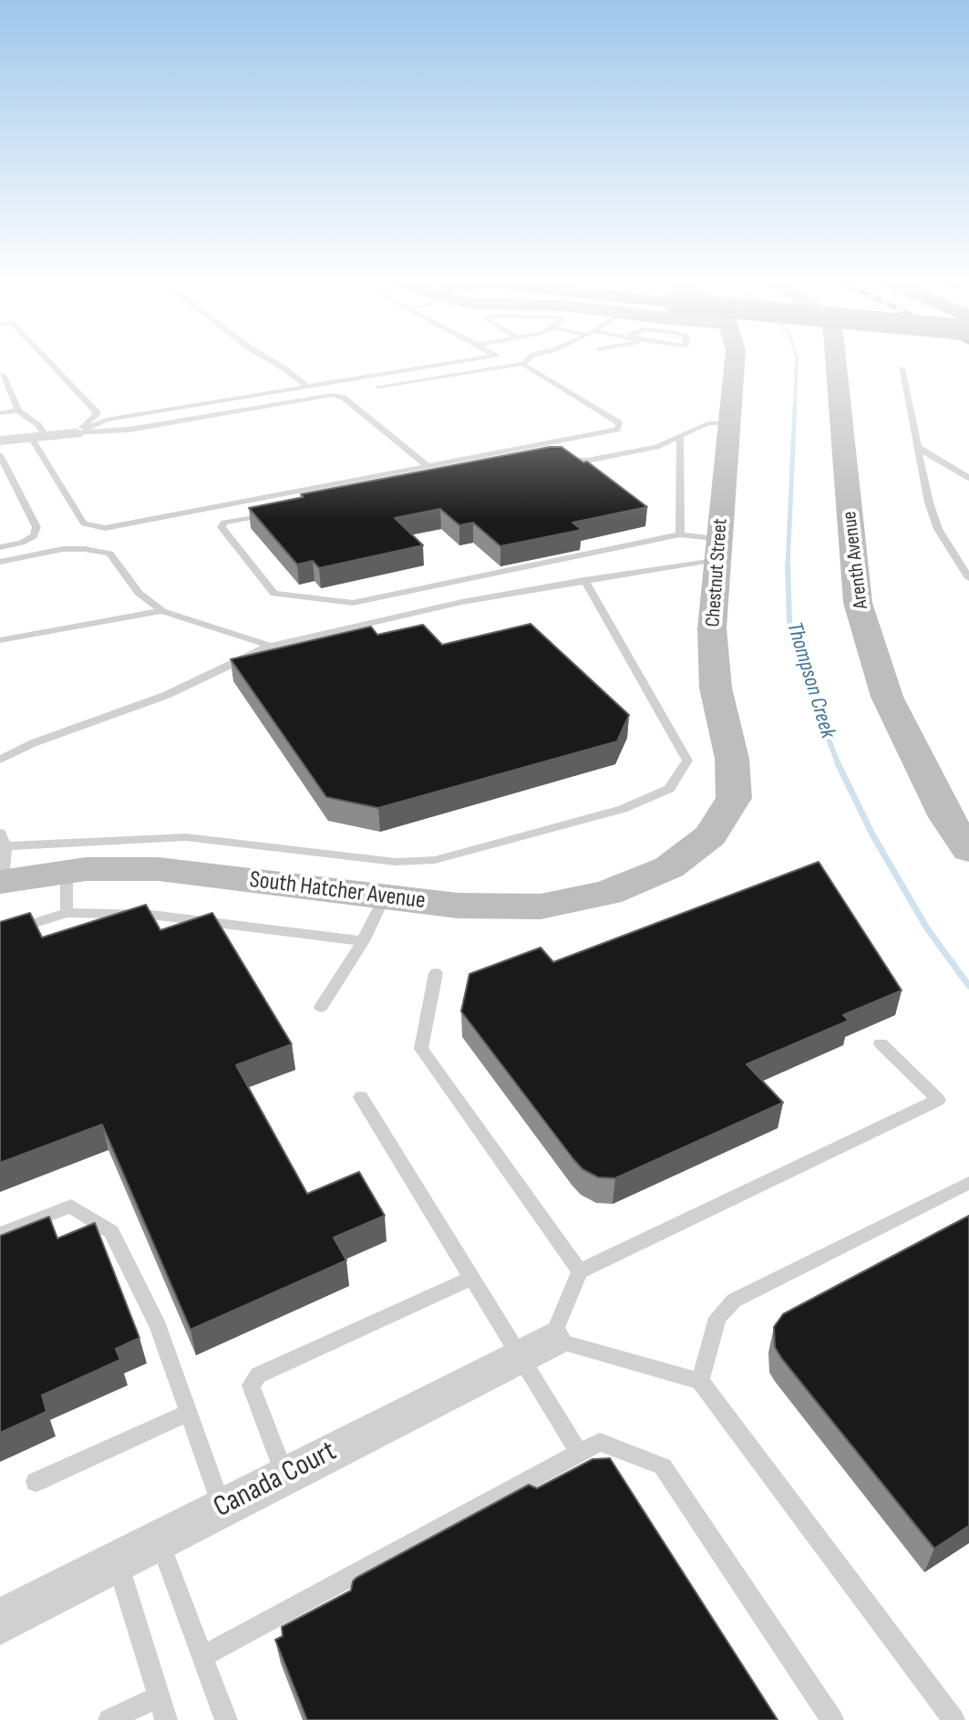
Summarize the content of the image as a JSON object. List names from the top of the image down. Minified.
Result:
{"streets":{"street":["Arenth Avenue","Chestnut Street","South Hatcher Avenue","Canada Court"]},"crossings":[["Chestnut Street","South Hatcher Avenue"]],"water":["Thompson Creek"]}
